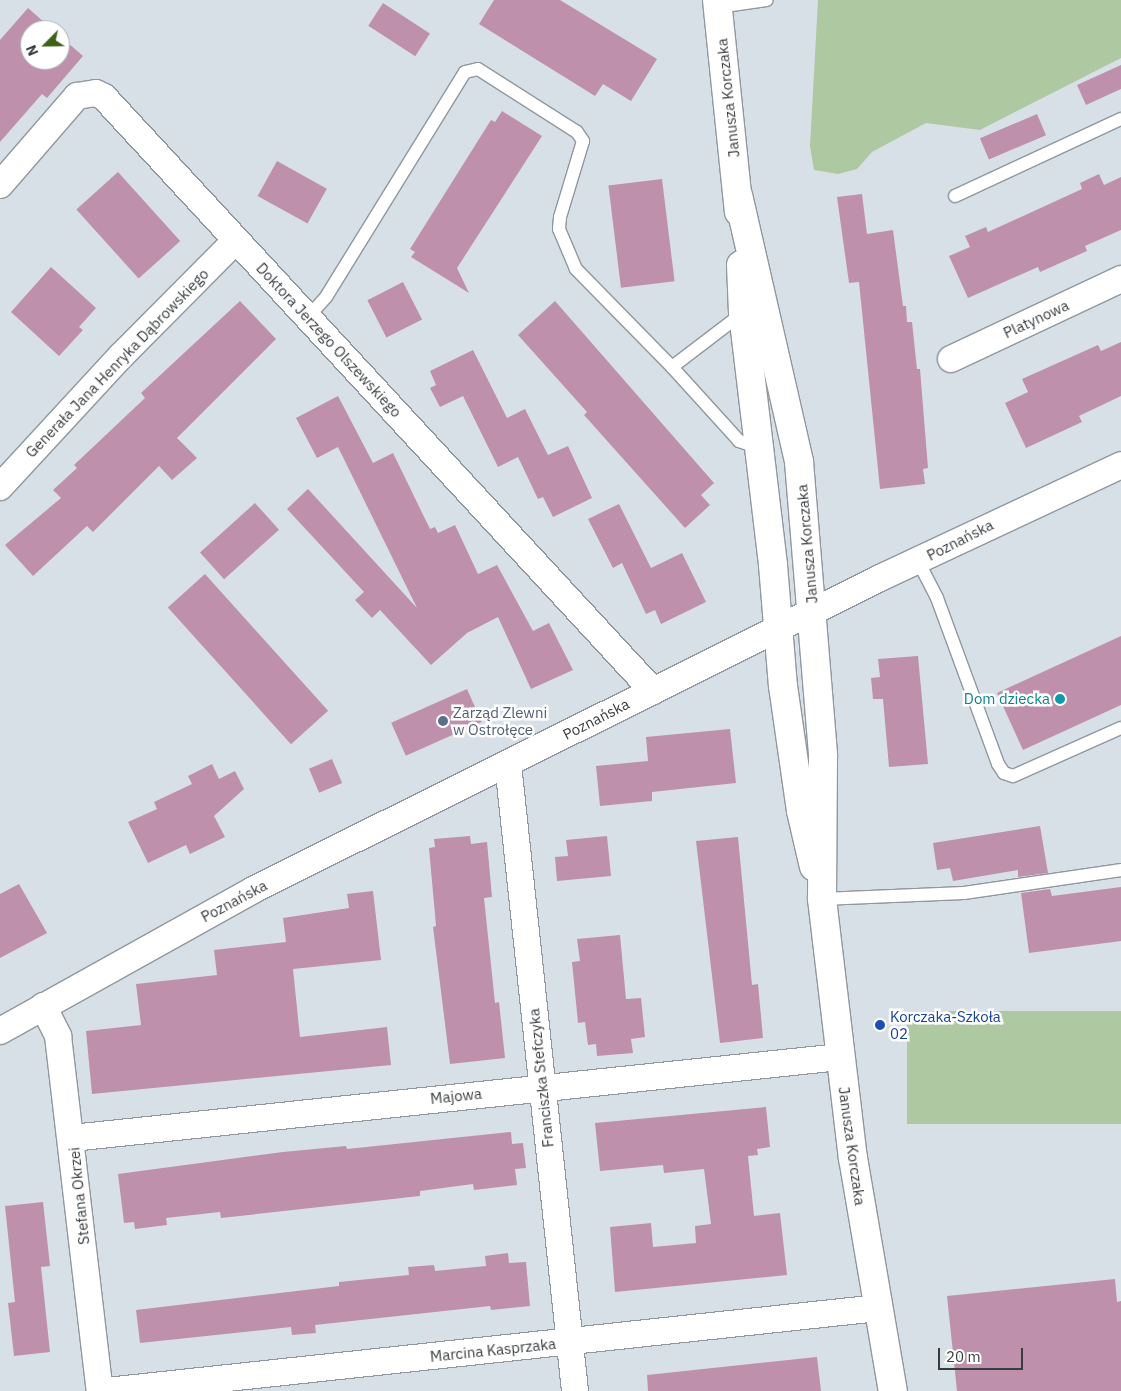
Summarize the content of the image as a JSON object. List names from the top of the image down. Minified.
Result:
{"streets":{"street":["Janusza Korczaka","Platynowa","Doktora Jerzego Olszewskiego","Generała Jana Henryka Dąbrowskiego","Poznańska","Franciszka Stefczyka","Majowa","Stefana Okrzei","Marcina Kasprzaka"]},"crossings":[["Janusza Korczaka","Poznańska"],["Janusza Korczaka","Majowa"],["Janusza Korczaka","Marcina Kasprzaka"],["Doktora Jerzego Olszewskiego","Generała Jana Henryka Dąbrowskiego"],["Doktora Jerzego Olszewskiego","Poznańska"],["Poznańska","Franciszka Stefczyka"],["Poznańska","Stefana Okrzei"],["Franciszka Stefczyka","Majowa"],["Franciszka Stefczyka","Marcina Kasprzaka"],["Majowa","Stefana Okrzei"]],"places":["Dom dziecka","Zarząd Zlewni w Ostrołęce","Korczaka-Szkoła 02"],"scale_bar":"20 m","north":"bottom left"}
